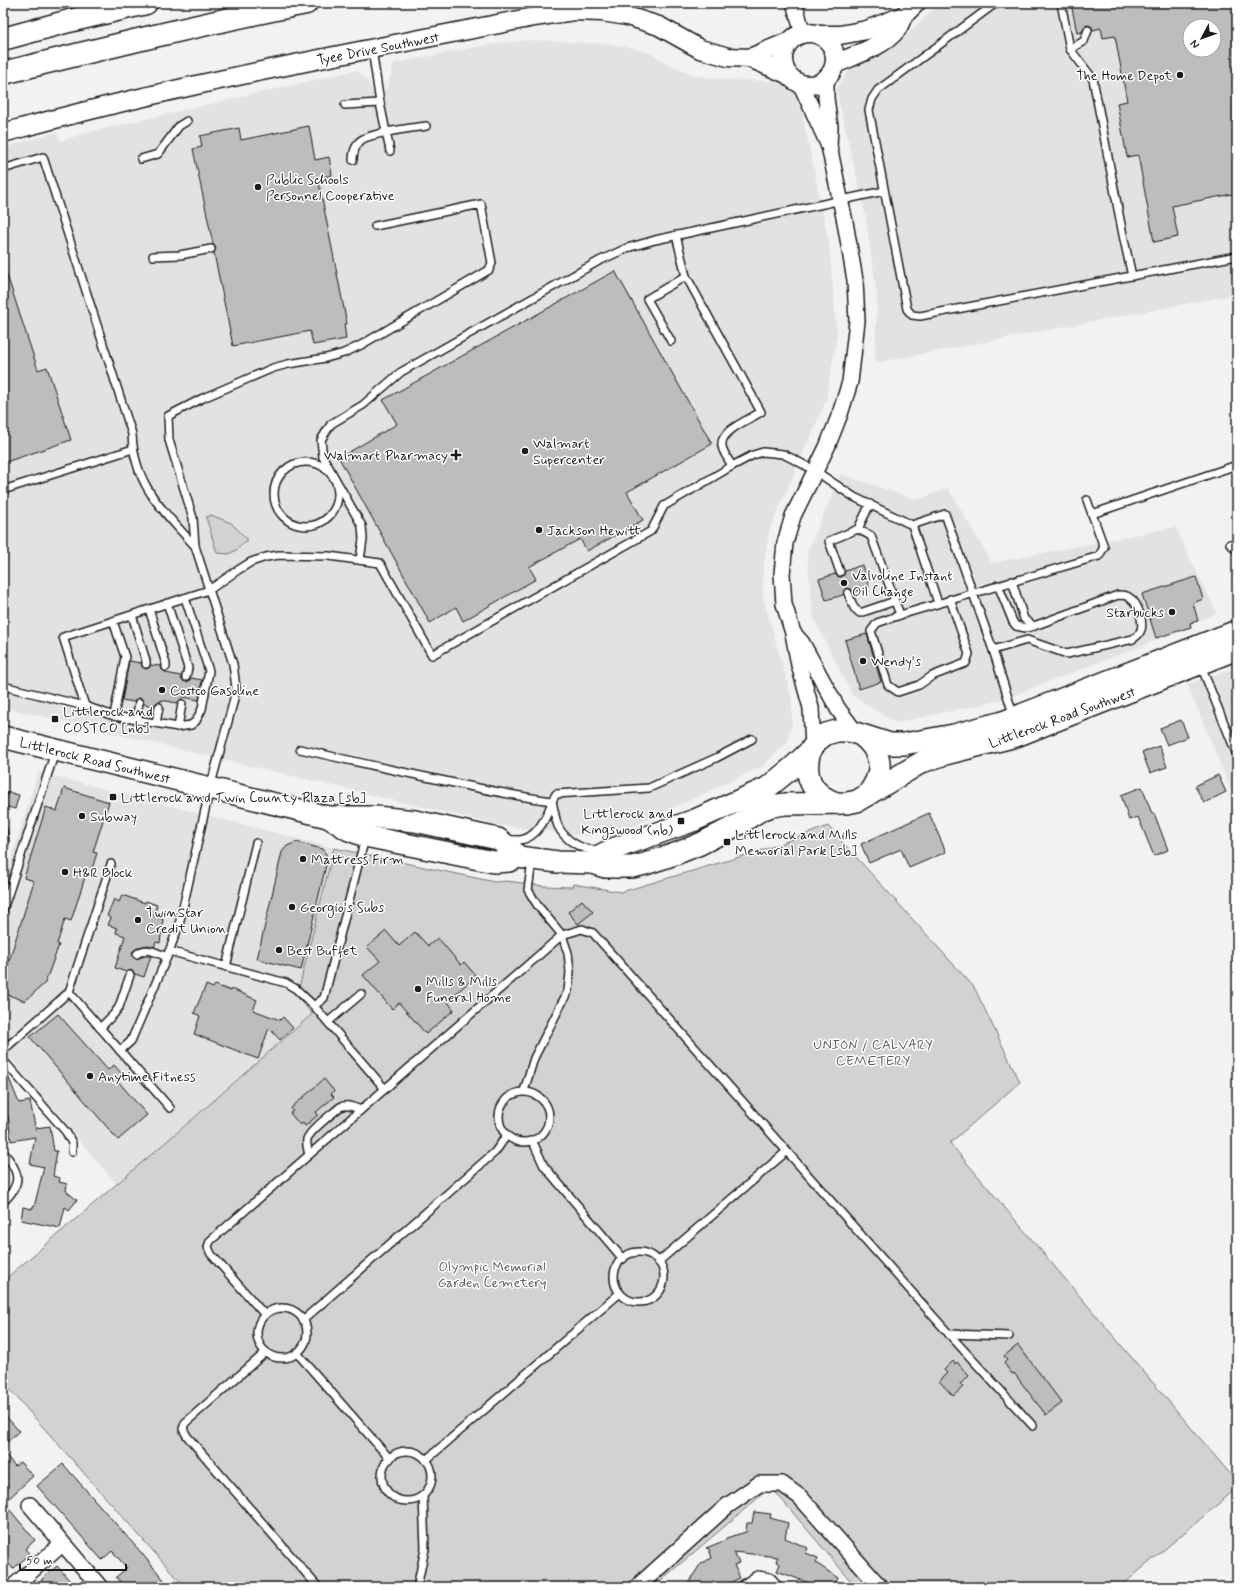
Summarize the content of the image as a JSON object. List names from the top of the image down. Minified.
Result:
{"streets":{"main road":["Littlerock Road Southwest"],"street":["Tyee Drive Southwest"]},"parks":["UNION / CALVARY CEMETERY","Olympic Memorial Garden Cemetery"],"places":{"other":["The Home Depot","Public Schools Personnel Cooperative","Walmart Supercenter","Jackson Hewitt","Valvoline Instant Oil Change","Starbucks","Wendy's","Costco Gasoline","Subway","Mattress Firm","H&R Block","Georgio's Subs","TwinStar Credit Union","Best Buffet","Mills & Mills Funeral Home","Anytime Fitness"],"health":["Walmart Pharmacy"],"transit":["Littlerock and COSTCO [nb]","Littlerock and Twin County Plaza [sb]","Littlerock and Kingswood (nb)","Littlerock and Mills Memorial Park [sb]"]},"scale_bar":"50 m","north":"bottom left"}
